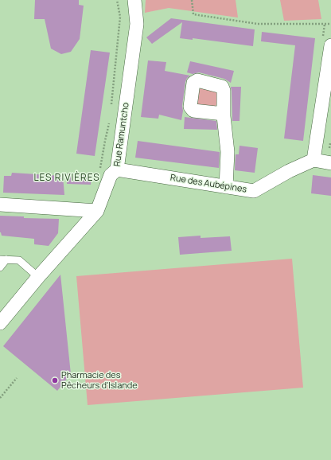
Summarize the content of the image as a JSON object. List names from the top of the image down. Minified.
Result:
{"streets":{"street":["Rue Ramuntcho","Rue des Aubépines"]},"crossings":[["Rue Ramuntcho","Rue des Aubépines"]],"districts":["LES RIVIÈRES"],"places":["Pharmacie des Pêcheurs d'Islande"]}
